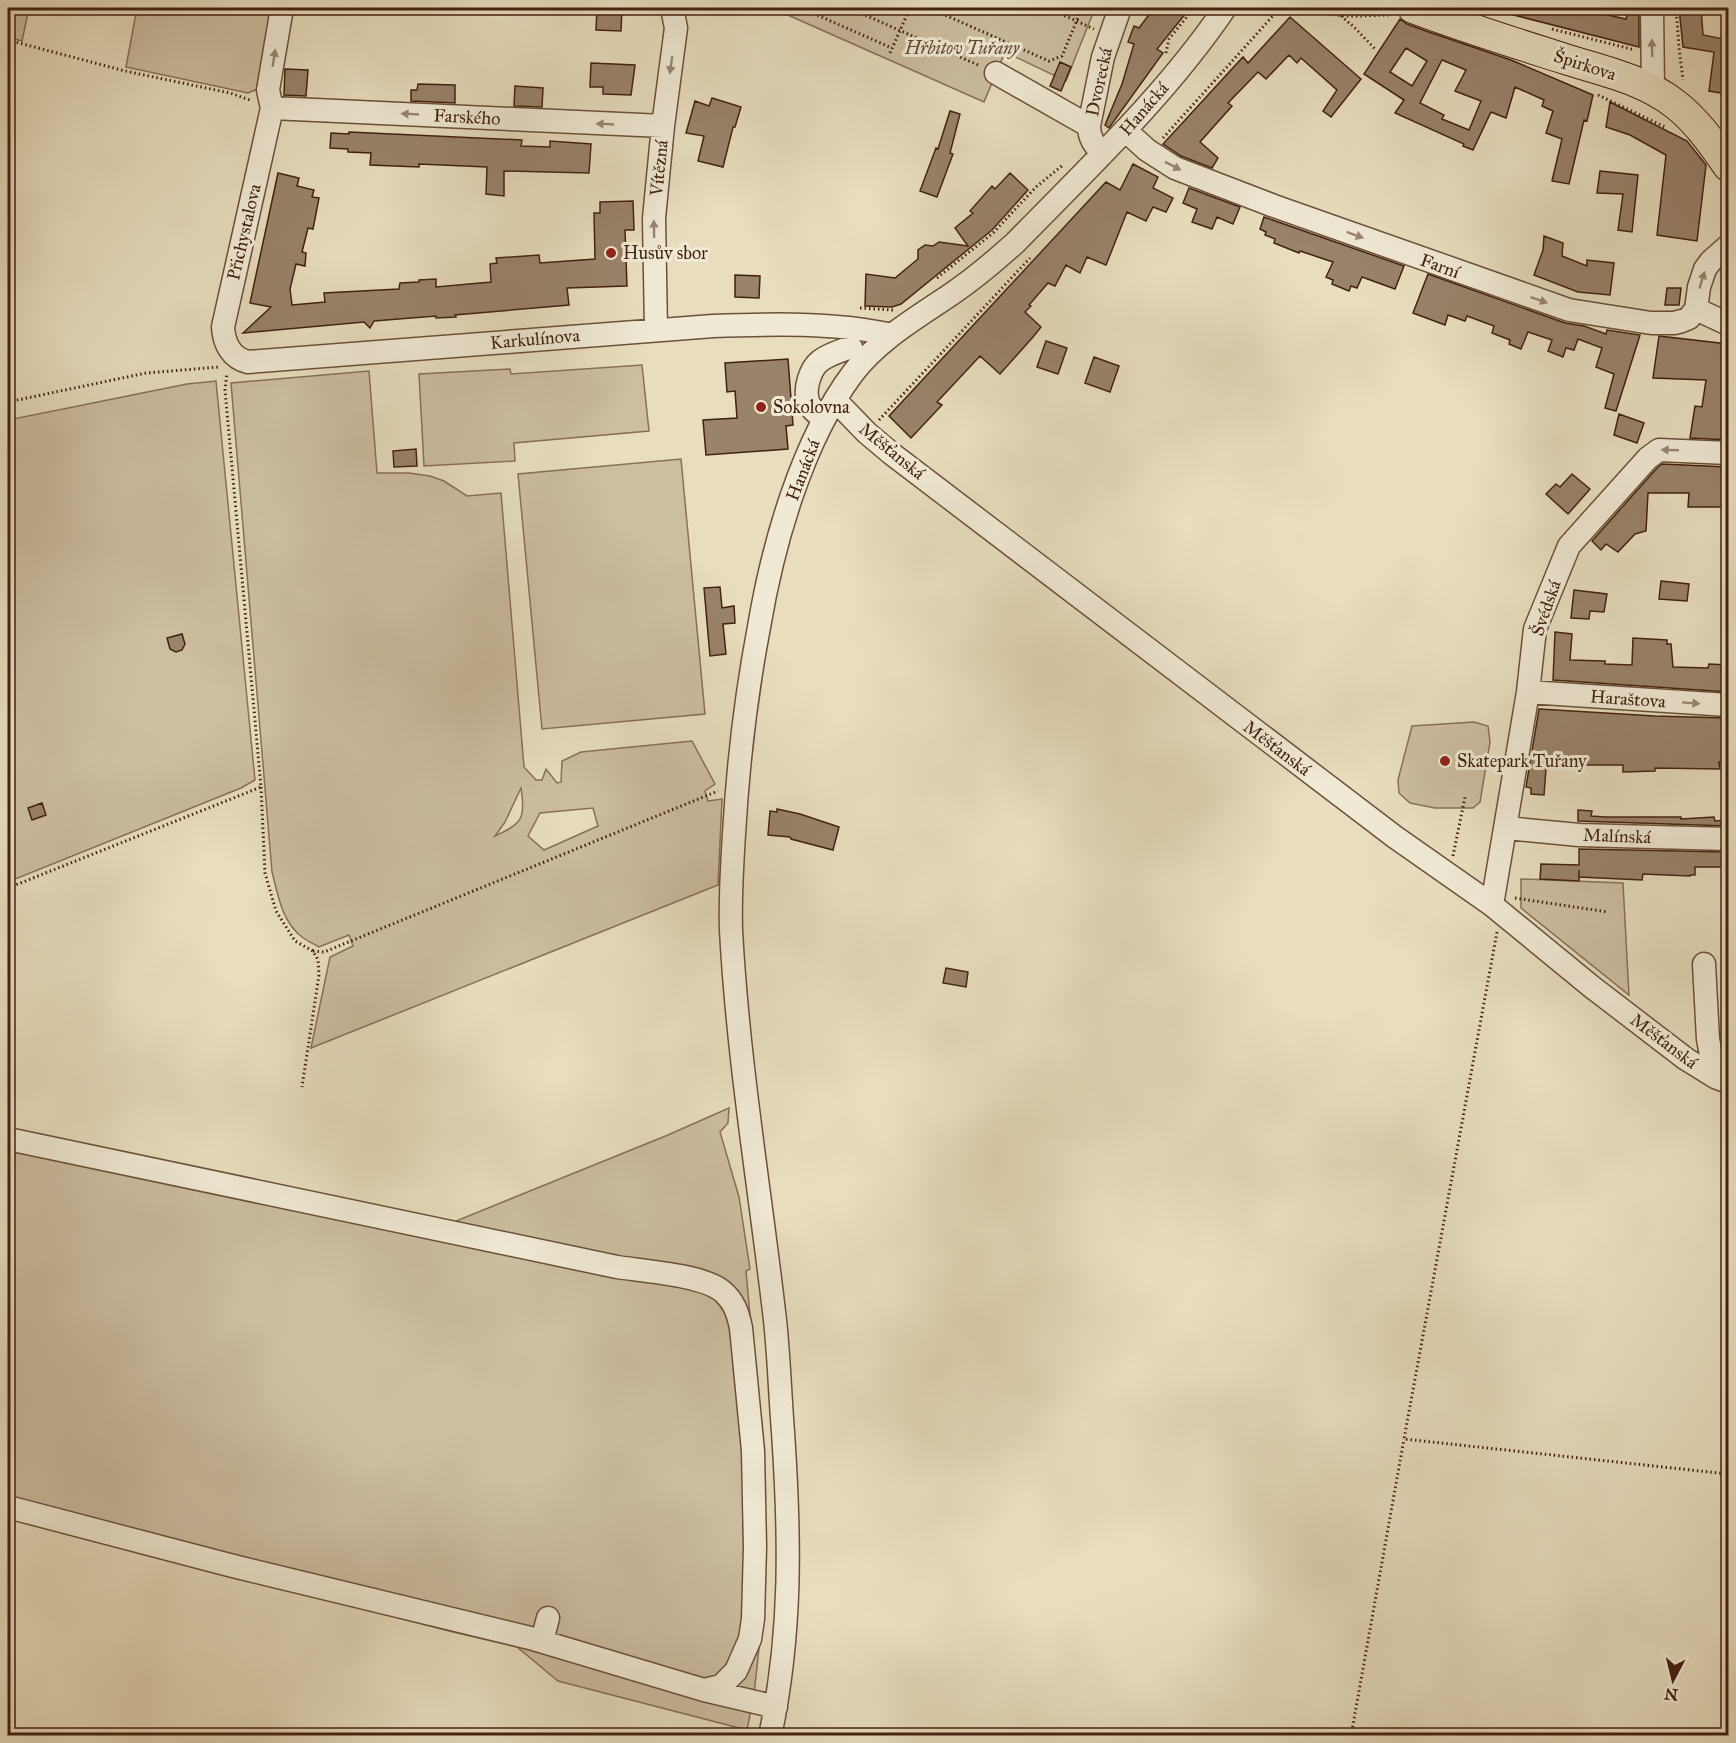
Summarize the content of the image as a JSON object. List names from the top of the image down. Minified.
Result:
{"streets":{"main road":["Špirkova"],"street":["Dvorecká","Hanácká","Farského","Vítězná","Přichystalova","Farní","Karkulínova","Měšťanská","Švédská","Haraštova","Malínská"]},"crossings":[["Dvorecká","Hanácká"],["Hanácká","Farní"],["Hanácká","Karkulínova"],["Hanácká","Měšťanská"],["Farského","Vítězná"],["Farského","Přichystalova"],["Vítězná","Karkulínova"],["Přichystalova","Karkulínova"],["Měšťanská","Švédská"],["Švédská","Haraštova"],["Švédská","Malínská"]],"one_way":["Farského","Farní","Švédská","Haraštova"],"parks":["Hřbitov Tuřany"],"places":["Husův sbor","Sokolovna","Skatepark Tuřany"],"north":"bottom"}
